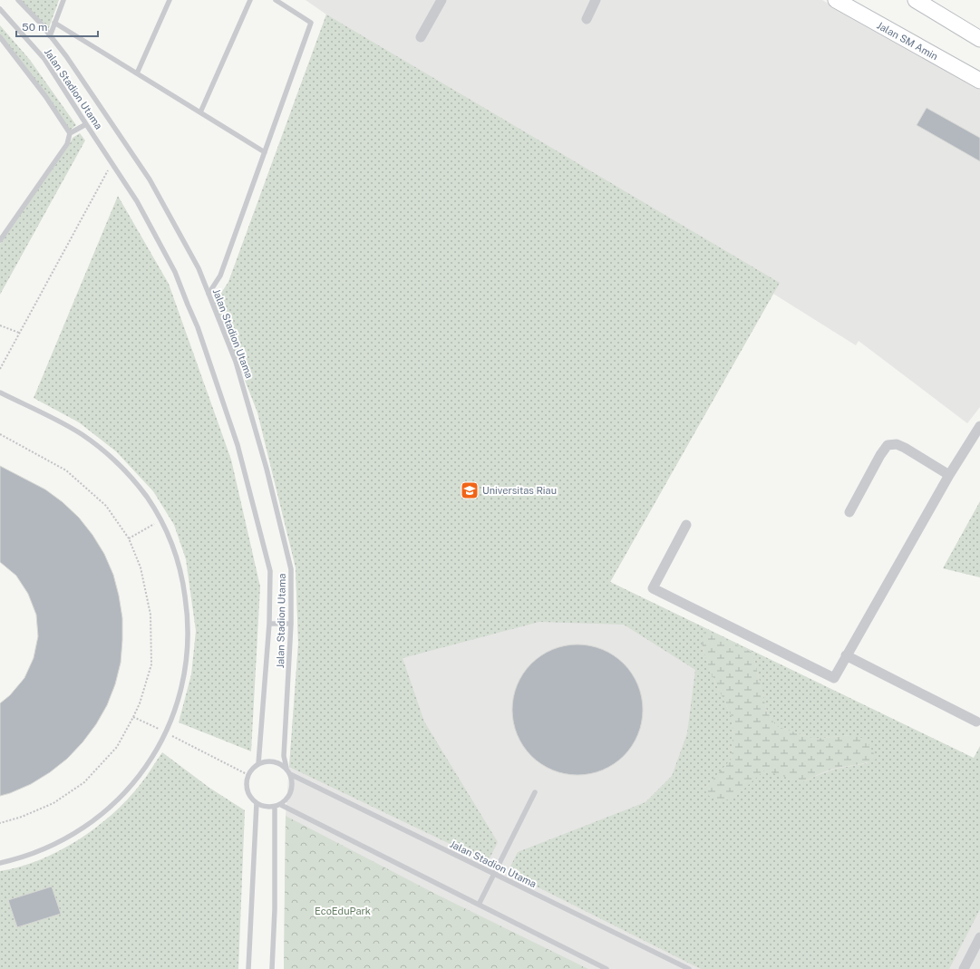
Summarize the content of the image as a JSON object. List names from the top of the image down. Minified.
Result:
{"streets":{"main road":["Jalan SM Amin"],"lane":["Jalan Stadion Utama"]},"parks":["EcoEduPark"],"places":{"school or university":["Universitas Riau"]},"scale_bar":"50 m"}
